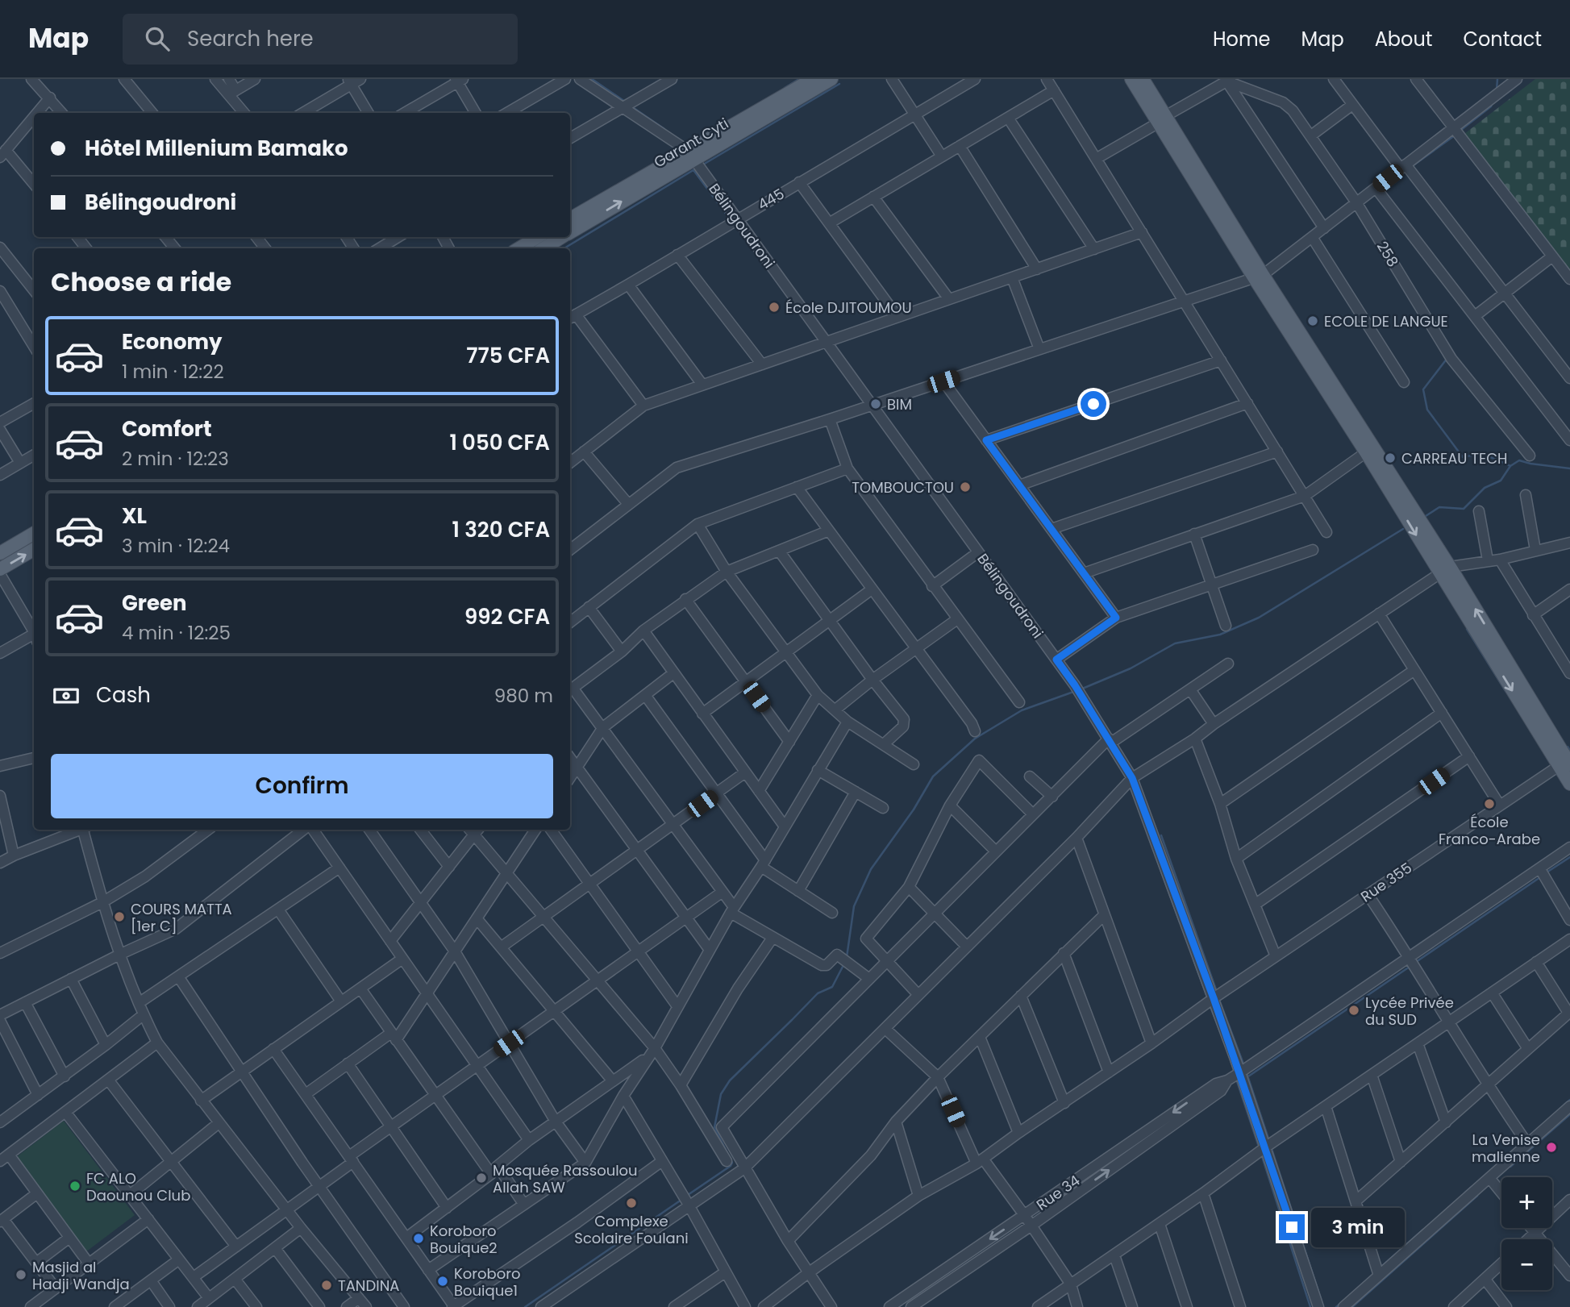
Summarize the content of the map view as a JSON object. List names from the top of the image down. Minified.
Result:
{"streets":{"main road":["Garant Cyti"],"street":["445","Bélingoudroni","258","Rue 355","Rue 34"]},"crossings":[["Garant Cyti","Bélingoudroni"],["445","Bélingoudroni"],["Bélingoudroni","Rue 355"],["Bélingoudroni","Rue 34"]],"places":["École DJITOUMOU","ECOLE DE LANGUE","BIM","CARREAU TECH","TOMBOUCTOU","École Franco-Arabe","COURS MATTA [1er C]","Lycée Privée du SUD","La Venise malienne","Mosquée Rassoulou Allah SAW","FC ALO Daounou Club","Complexe Scolaire Foulani","Koroboro Bouique2","Masjid al Hadji Wandja","Koroboro Bouique1","TANDINA"],"page":{"header":"Map","search":"Search here","nav":["Home","Map","About","Contact"],"banner":["Hôtel Millenium Bamako","Bélingoudroni"],"heading":"Choose a ride","list":[{"name":"Economy","note":"1 min · 12:22","value":"775 CFA"},{"name":"Comfort","note":"2 min · 12:23","value":"1 050 CFA"},{"name":"XL","note":"3 min · 12:24","value":"1 320 CFA"},{"name":"Green","note":"4 min · 12:25","value":"992 CFA"}],"pay":["Cash","980 m"],"buttons":"Confirm","map_buttons":["+","−"],"bubble":"3 min"}}
